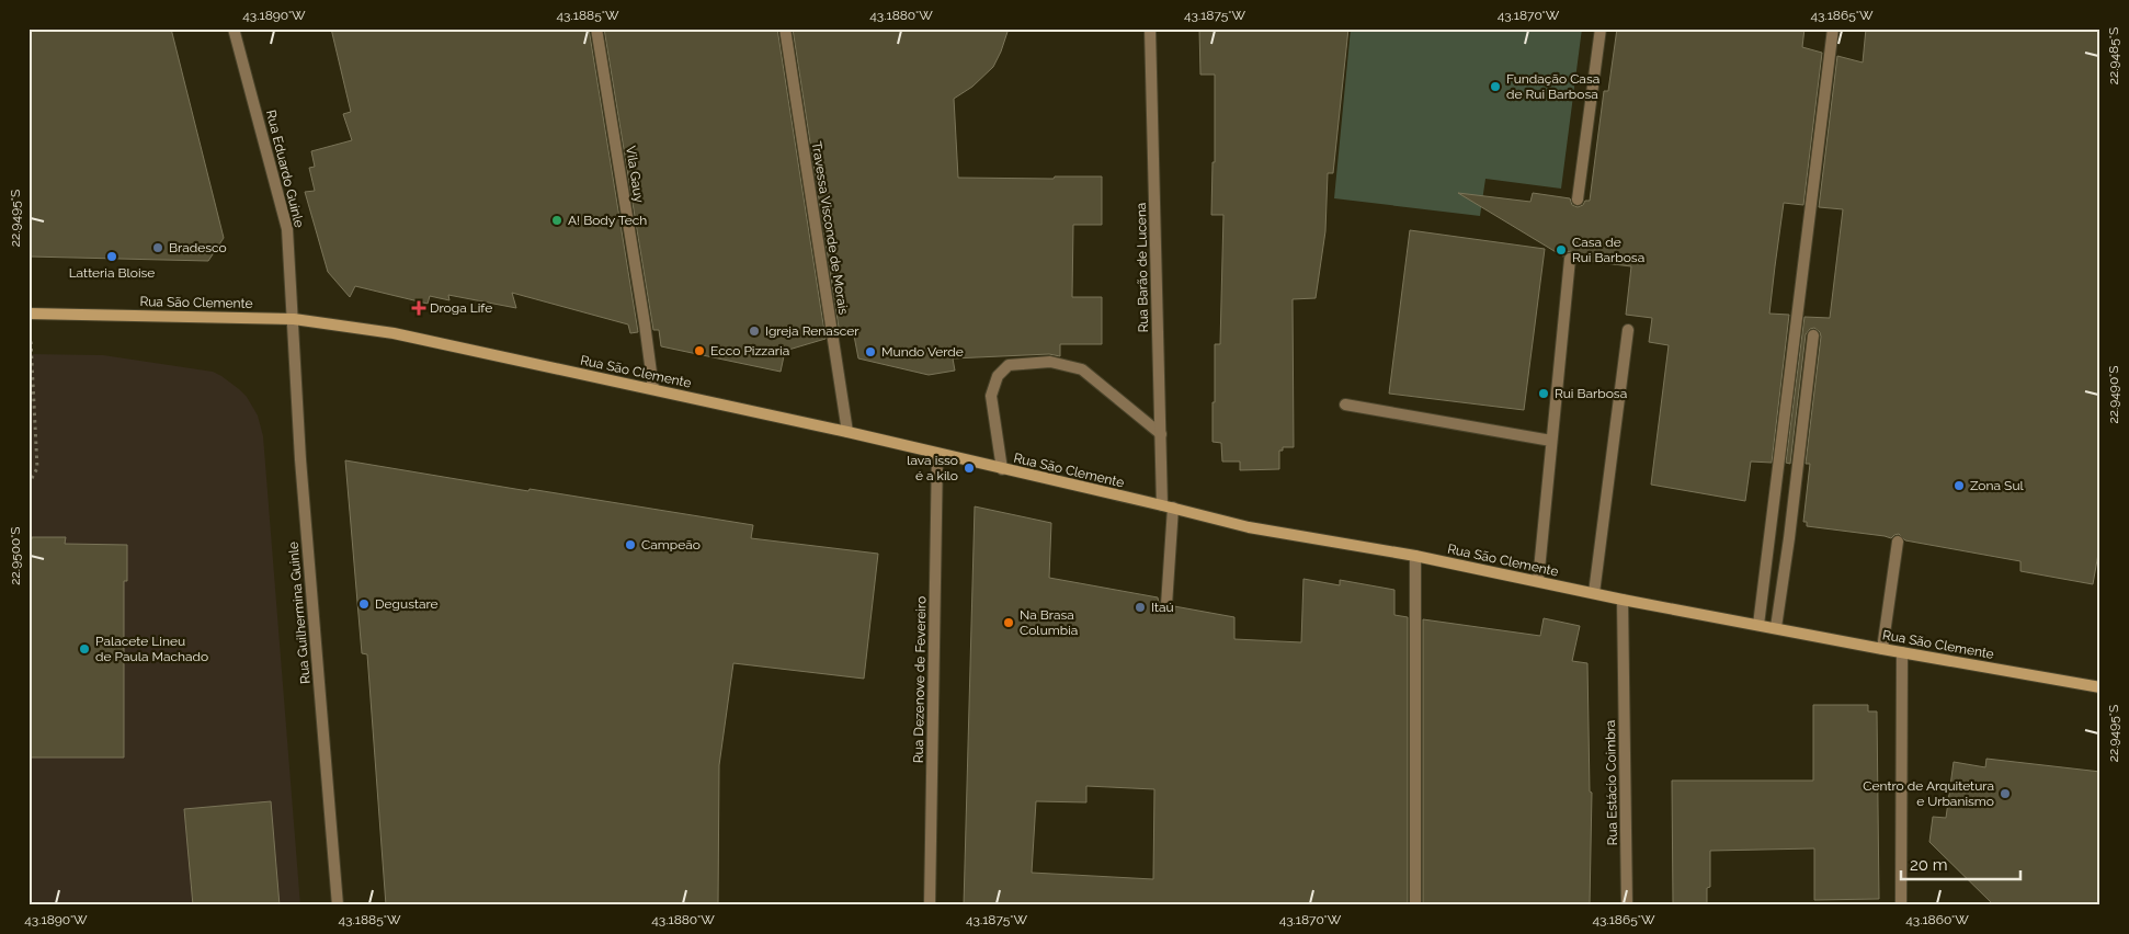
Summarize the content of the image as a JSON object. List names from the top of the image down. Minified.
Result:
{"streets":{"main road":["Rua São Clemente"],"street":["Rua Eduardo Guinle","Vila Gauy","Travessa Visconde de Morais","Rua Barão de Lucena","Rua Guilhermina Guinle","Rua Dezenove de Fevereiro","Rua Estácio Coimbra"]},"crossings":[["Rua Eduardo Guinle","Rua São Clemente"],["Rua Eduardo Guinle","Rua Guilhermina Guinle"],["Vila Gauy","Rua São Clemente"],["Travessa Visconde de Morais","Rua São Clemente"],["Rua Barão de Lucena","Rua São Clemente"],["Rua São Clemente","Rua Guilhermina Guinle"],["Rua São Clemente","Rua Dezenove de Fevereiro"],["Rua São Clemente","Rua Estácio Coimbra"]],"places":{"other":["Fundação Casa de Rui Barbosa","A! Body Tech","Bradesco","Casa de Rui Barbosa","Latteria Bloise","Igreja Renascer","Ecco Pizzaria","Mundo Verde","Rui Barbosa","lava isso é a kilo","Zona Sul","Campeão","Degustare","Itaú","Na Brasa Columbia","Palacete Lineu de Paula Machado","Centro de Arquitetura e Urbanismo"],"health":["Droga Life"]},"scale_bar":"20 m","coordinates":["43.1890°W","43.1885°W","43.1880°W","43.1875°W","43.1870°W","43.1865°W","22.9485°S","22.9495°S","22.9490°S","22.9500°S","43.1860°W"]}
